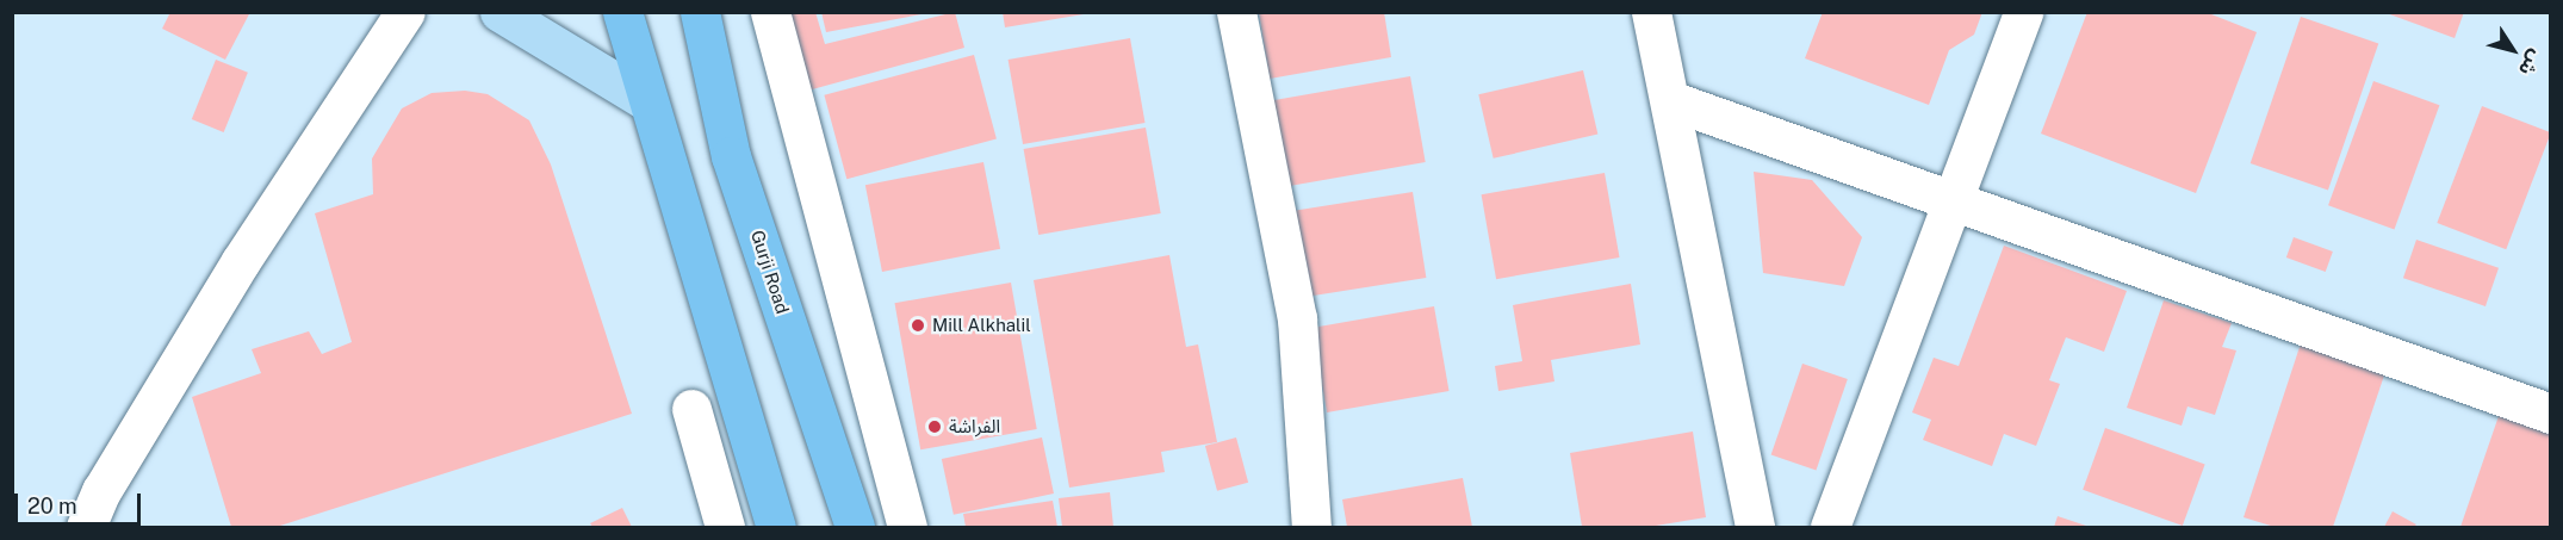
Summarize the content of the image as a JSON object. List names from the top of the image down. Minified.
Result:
{"streets":{"highway":["Gurji Road"]},"places":["Mill Alkhalil","الفراشة"],"scale_bar":"20 m","north":"bottom right"}
